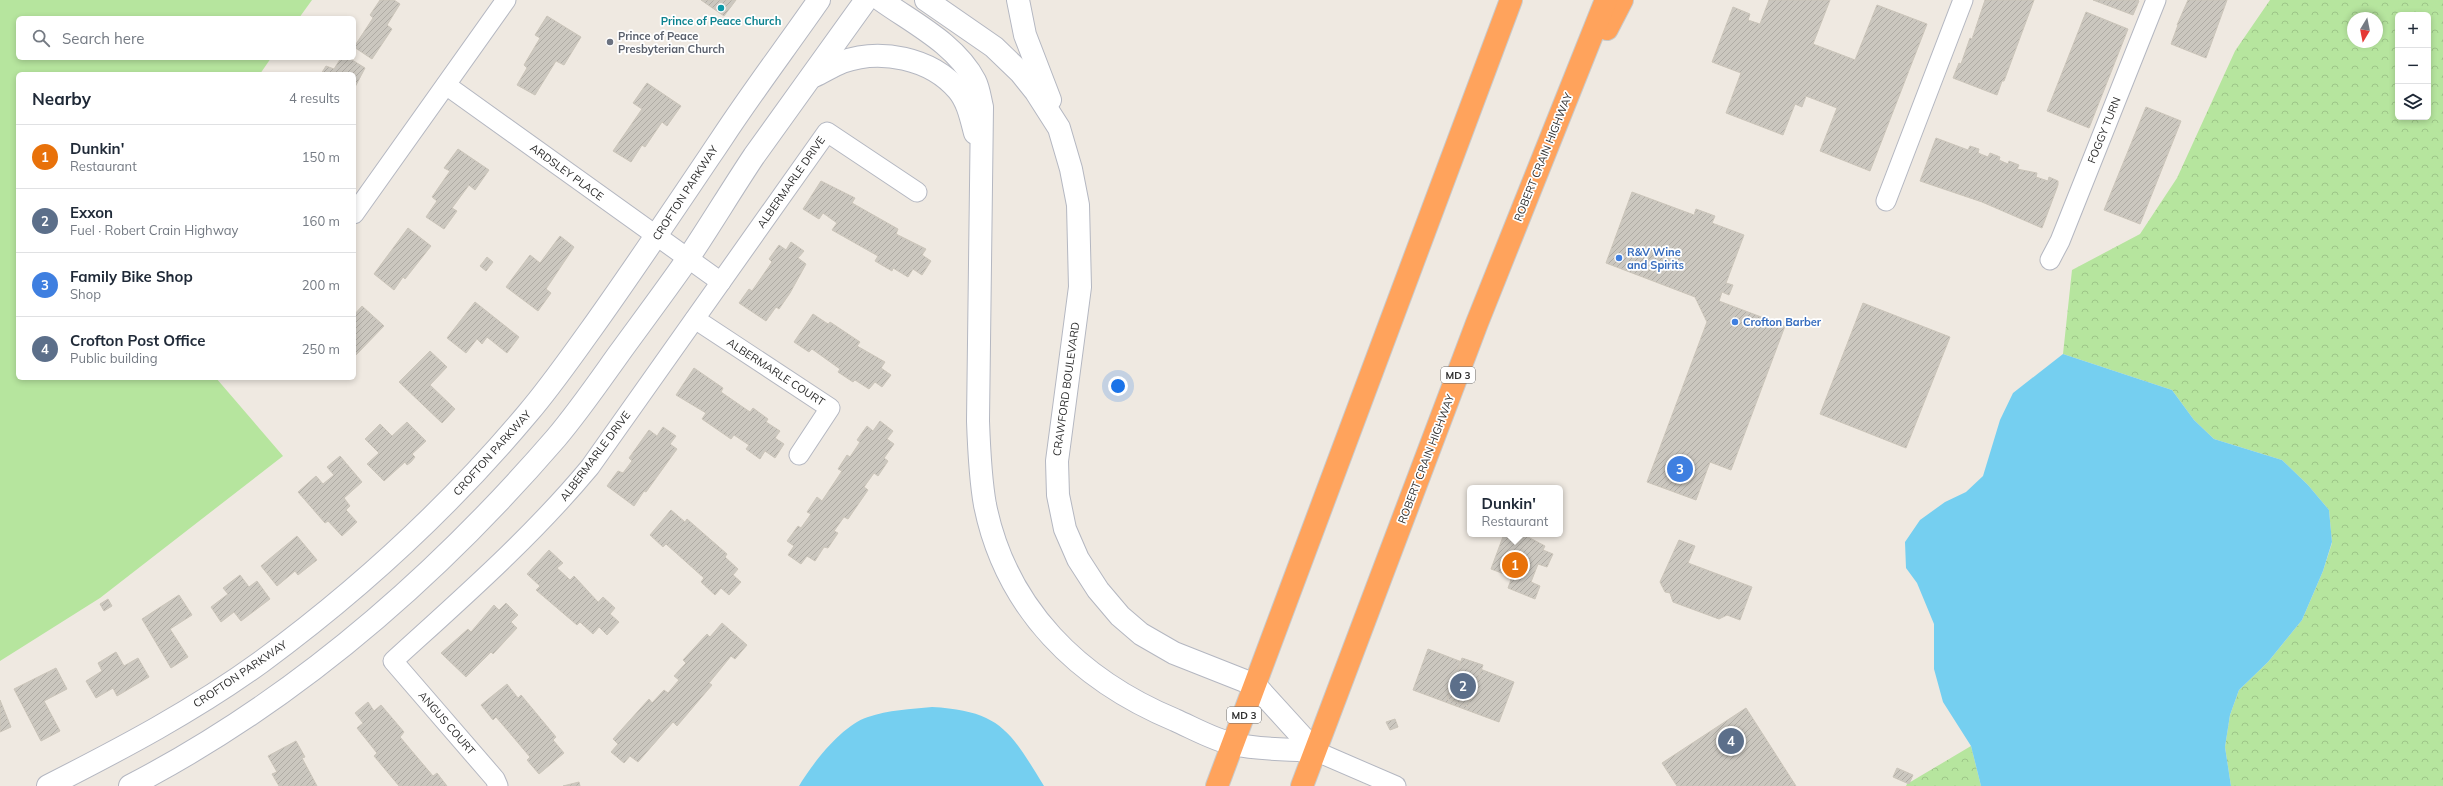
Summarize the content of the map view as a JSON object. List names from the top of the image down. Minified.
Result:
{"streets":{"highway":["ROBERT CRAIN HIGHWAY","MD 3"],"street":["FOGGY TURN","ARDSLEY PLACE","ALBERMARLE DRIVE","CROFTON PARKWAY","ALBERMARLE COURT","CRAWFORD BOULEVARD","ANGUS COURT"]},"crossings":[["ROBERT CRAIN HIGHWAY","CRAWFORD BOULEVARD"],["ARDSLEY PLACE","CROFTON PARKWAY"],["ALBERMARLE DRIVE","ALBERMARLE COURT"],["ALBERMARLE DRIVE","ANGUS COURT"],["MD 3","CRAWFORD BOULEVARD"]],"places":["Prince of Peace Church","Prince of Peace Presbyterian Church","R&V Wine and Spirits","Crofton Barber"],"north":"bottom","page":{"map_buttons":["+","−"],"search":"Search here","heading":["Nearby","4 results"],"list":[{"mark":"1","name":"Dunkin'","note":"Restaurant","value":"150 m"},{"mark":"2","name":"Exxon","note":"Fuel · Robert Crain Highway","value":"160 m"},{"mark":"3","name":"Family Bike Shop","note":"Shop","value":"200 m"},{"mark":"4","name":"Crofton Post Office","note":"Public building","value":"250 m"}],"pins":["3","1","2","4"],"popup":["Dunkin'","Restaurant"]}}
